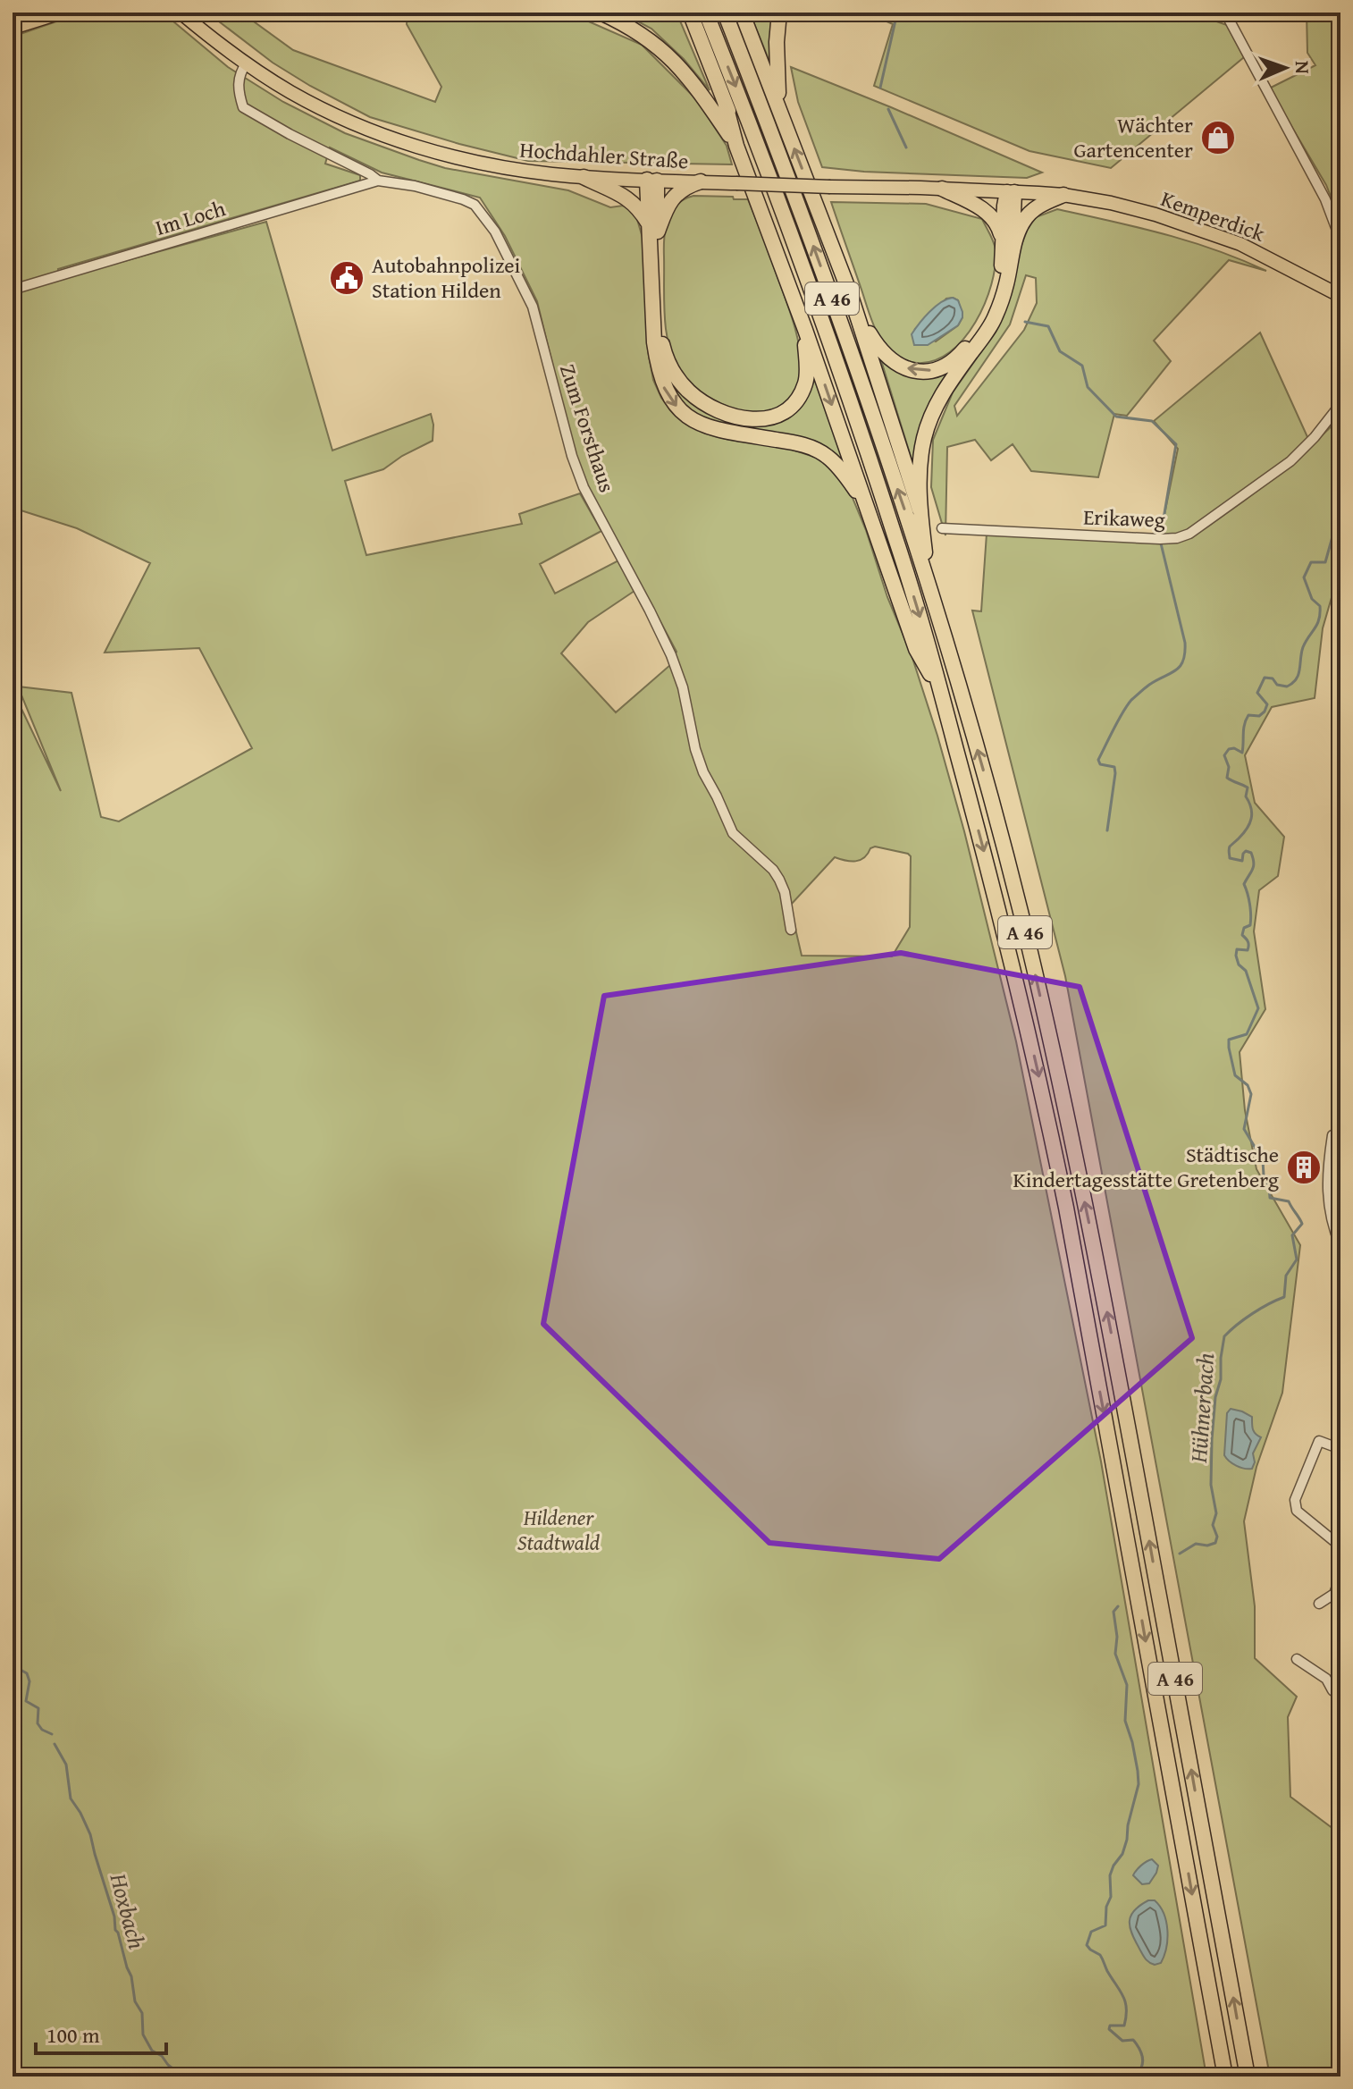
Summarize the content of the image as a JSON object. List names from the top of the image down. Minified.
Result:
{"streets":{"highway":["A 46"],"main road":["Hochdahler Straße","Kemperdick"],"street":["Im Loch","Zum Forsthaus","Erikaweg"]},"crossings":[["Hochdahler Straße","Kemperdick"],["Hochdahler Straße","Zum Forsthaus"],["Im Loch","Zum Forsthaus"]],"water":["Hühnerbach","Hoxbach"],"parks":["Hildener Stadtwald"],"places":{"shop":["Wächter Gartencenter"],"public building":["Autobahnpolizei Station Hilden"],"building":["Städtische Kindertagesstätte Gretenberg"]},"scale_bar":"100 m","north":"right"}
